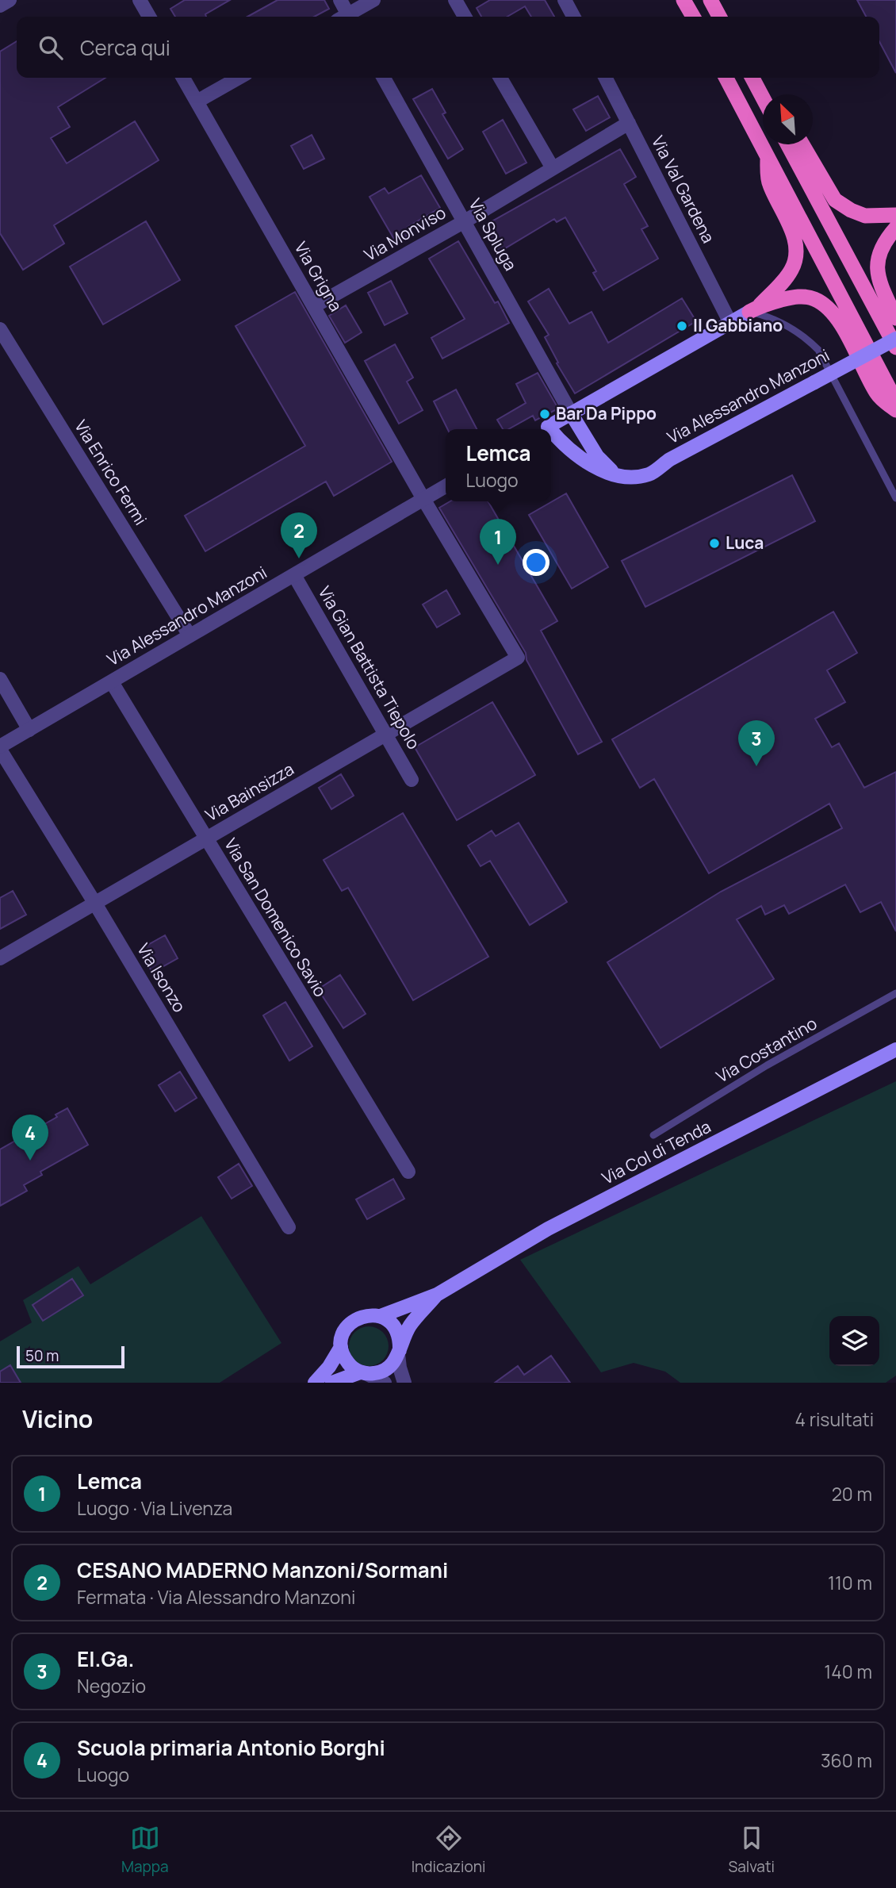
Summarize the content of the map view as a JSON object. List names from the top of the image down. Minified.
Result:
{"streets":{"main road":["Via Alessandro Manzoni","Via Col di Tenda"],"street":["Via Val Gardena","Via Monviso","Via Spluga","Via Grigna","Via Enrico Fermi","Via Gian Battista Tiepolo","Via Bainsizza","Via San Domenico Savio","Via Isonzo"],"lane":["Via Costantino"]},"crossings":[["Via Val Gardena","Via Monviso"],["Via Val Gardena","Via Alessandro Manzoni"],["Via Monviso","Via Spluga"],["Via Monviso","Via Grigna"],["Via Spluga","Via Alessandro Manzoni"],["Via Grigna","Via Alessandro Manzoni"],["Via Grigna","Via Bainsizza"],["Via Alessandro Manzoni","Via Enrico Fermi"],["Via Alessandro Manzoni","Via Gian Battista Tiepolo"],["Via Alessandro Manzoni","Via San Domenico Savio"],["Via Alessandro Manzoni","Via Isonzo"],["Via Gian Battista Tiepolo","Via Bainsizza"],["Via Bainsizza","Via San Domenico Savio"],["Via Bainsizza","Via Isonzo"]],"places":["Il Gabbiano","Bar Da Pippo","Luca"],"scale_bar":"50 m","north":"top left","page":{"search":"Cerca qui","popup":["Lemca","Luogo"],"pins":["2","1","3","4"],"scale":"50 m","heading":["Vicino","4 risultati"],"list":[{"mark":"1","name":"Lemca","note":"Luogo · Via Livenza","value":"20 m"},{"mark":"2","name":"CESANO MADERNO Manzoni/Sormani","note":"Fermata · Via Alessandro Manzoni","value":"110 m"},{"mark":"3","name":"El.Ga.","note":"Negozio","value":"140 m"},{"mark":"4","name":"Scuola primaria Antonio Borghi","note":"Luogo","value":"360 m"}],"nav":["Mappa","Indicazioni","Salvati"]}}
